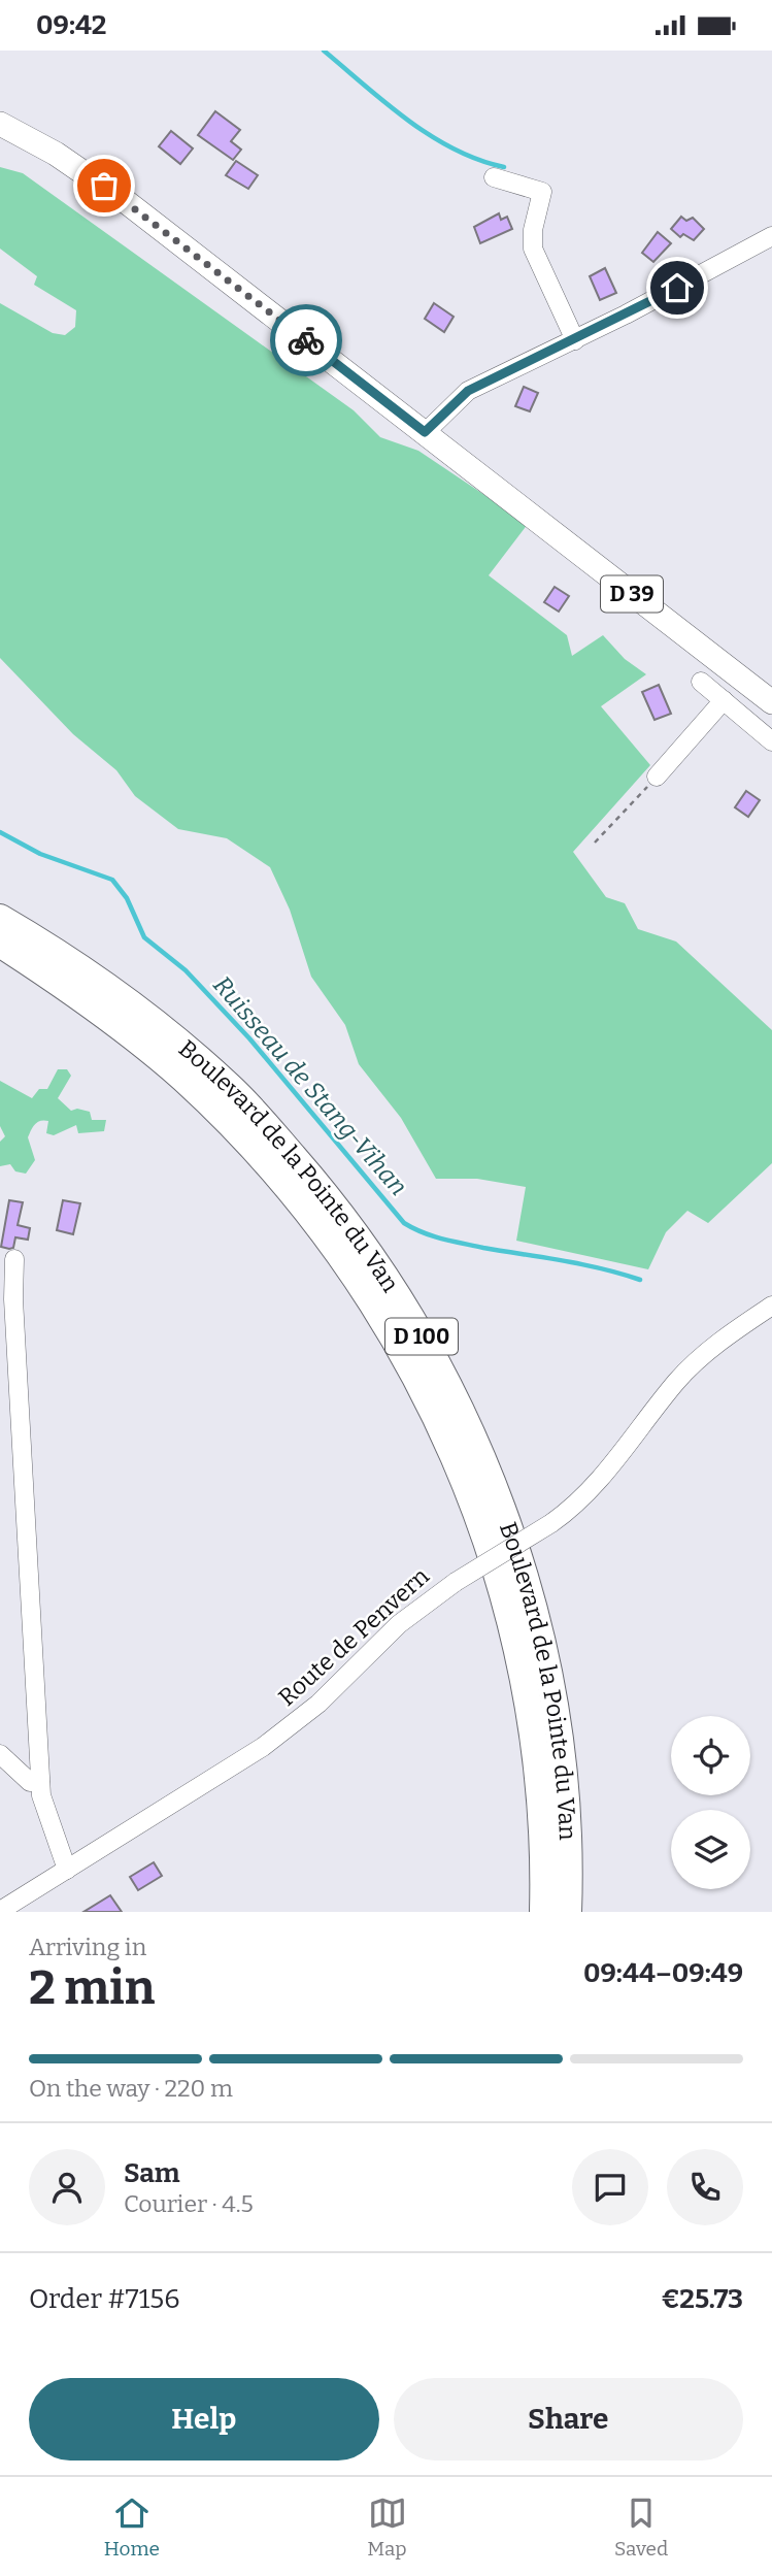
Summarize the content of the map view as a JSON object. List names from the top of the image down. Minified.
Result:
{"streets":{"highway":["Boulevard de la Pointe du Van","D 100"],"main road":["D 39"],"street":["Route de Penvern"]},"water":["Ruisseau de Stang-Vihan"],"page":{"status":"09:42","heading":["2 min","Arriving in","09:44–09:49"],"panel":["Sam","Courier · 4.5","Order #7156","€25.73"],"bar":"On the way · 220 m","buttons":["Help","Share"],"tabs":["Home","Map","Saved"]}}
